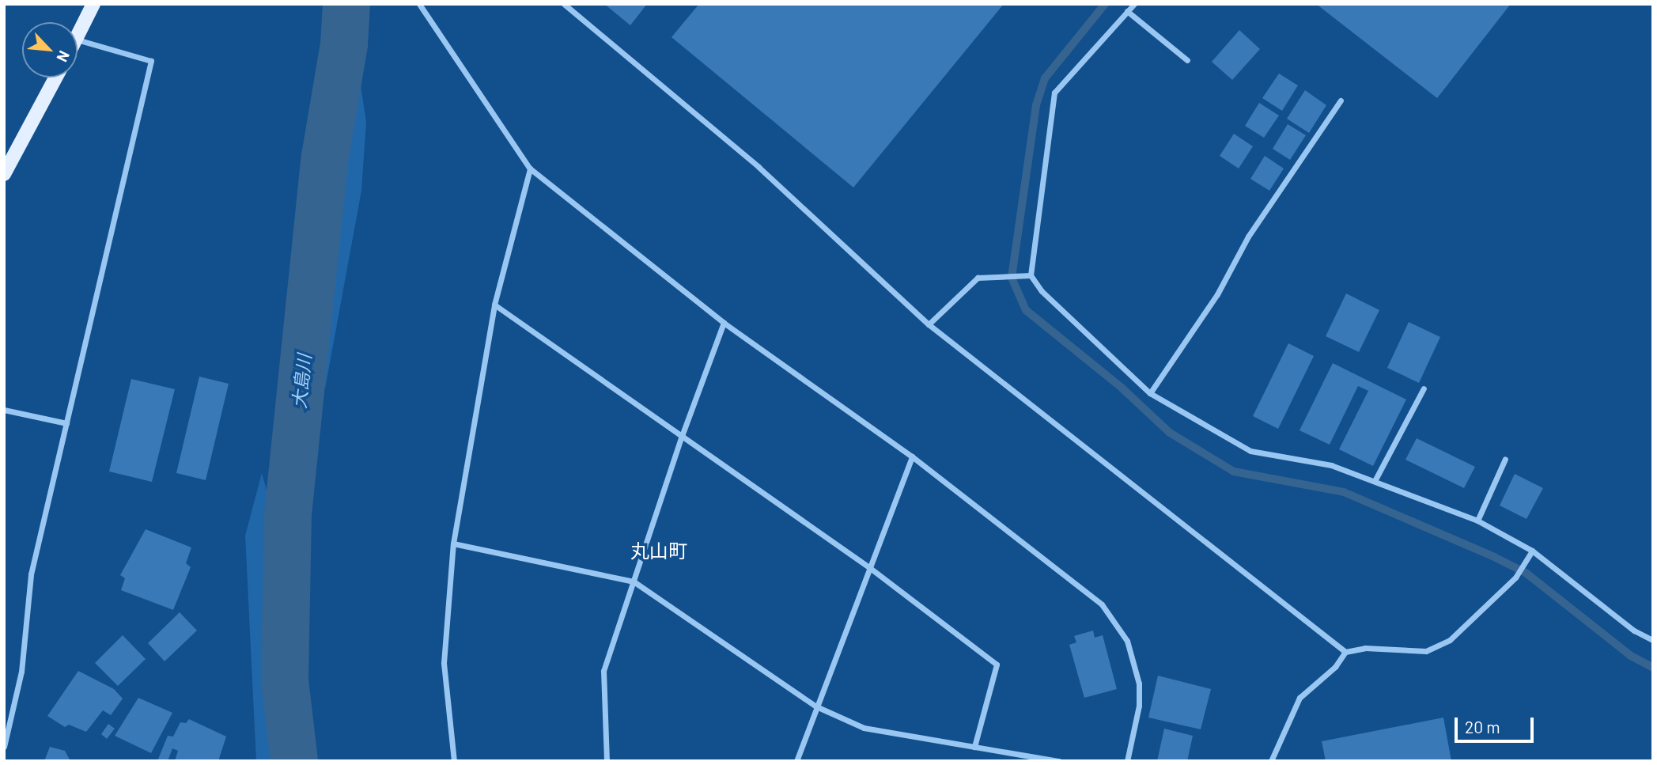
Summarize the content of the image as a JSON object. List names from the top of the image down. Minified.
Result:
{"districts":["丸山町"],"water":["大島川"],"scale_bar":"20 m","north":"bottom right"}
